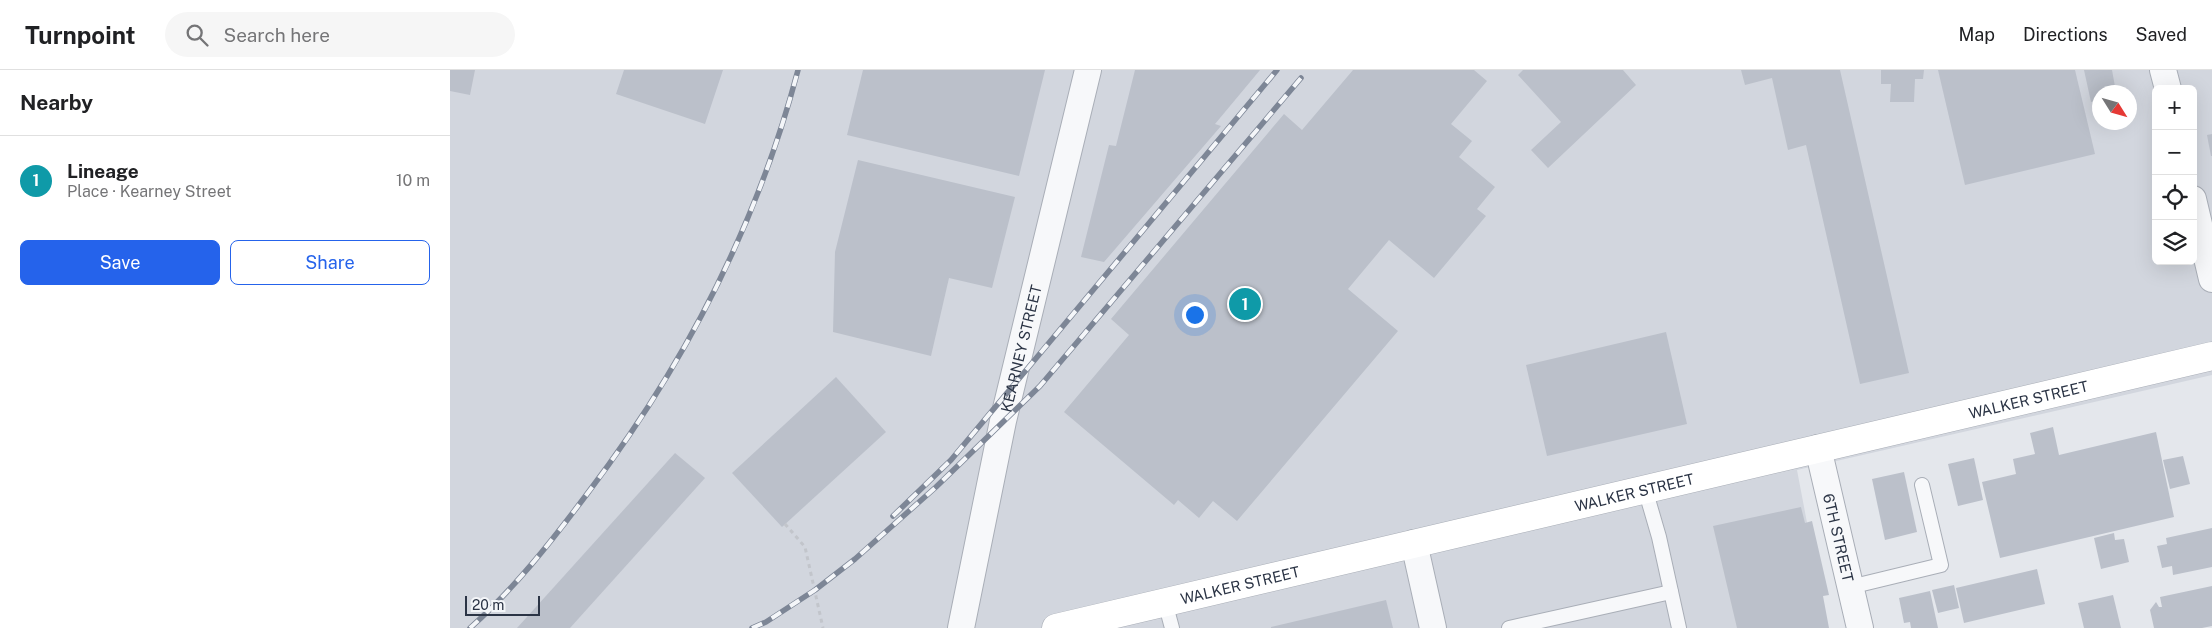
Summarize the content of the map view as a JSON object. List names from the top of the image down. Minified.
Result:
{"streets":{"main road":["WALKER STREET"],"street":["KEARNEY STREET","6TH STREET"]},"crossings":[["WALKER STREET","6TH STREET"]],"scale_bar":"20 m","north":"bottom right","page":{"header":"Turnpoint","search":"Search here","nav":["Map","Directions","Saved"],"heading":"Nearby","map_buttons":["+","−"],"list":[{"mark":"1","name":"Lineage","note":"Place · Kearney Street","value":"10 m"}],"buttons":["Save","Share"],"pins":"1","scale":"20 m"}}
